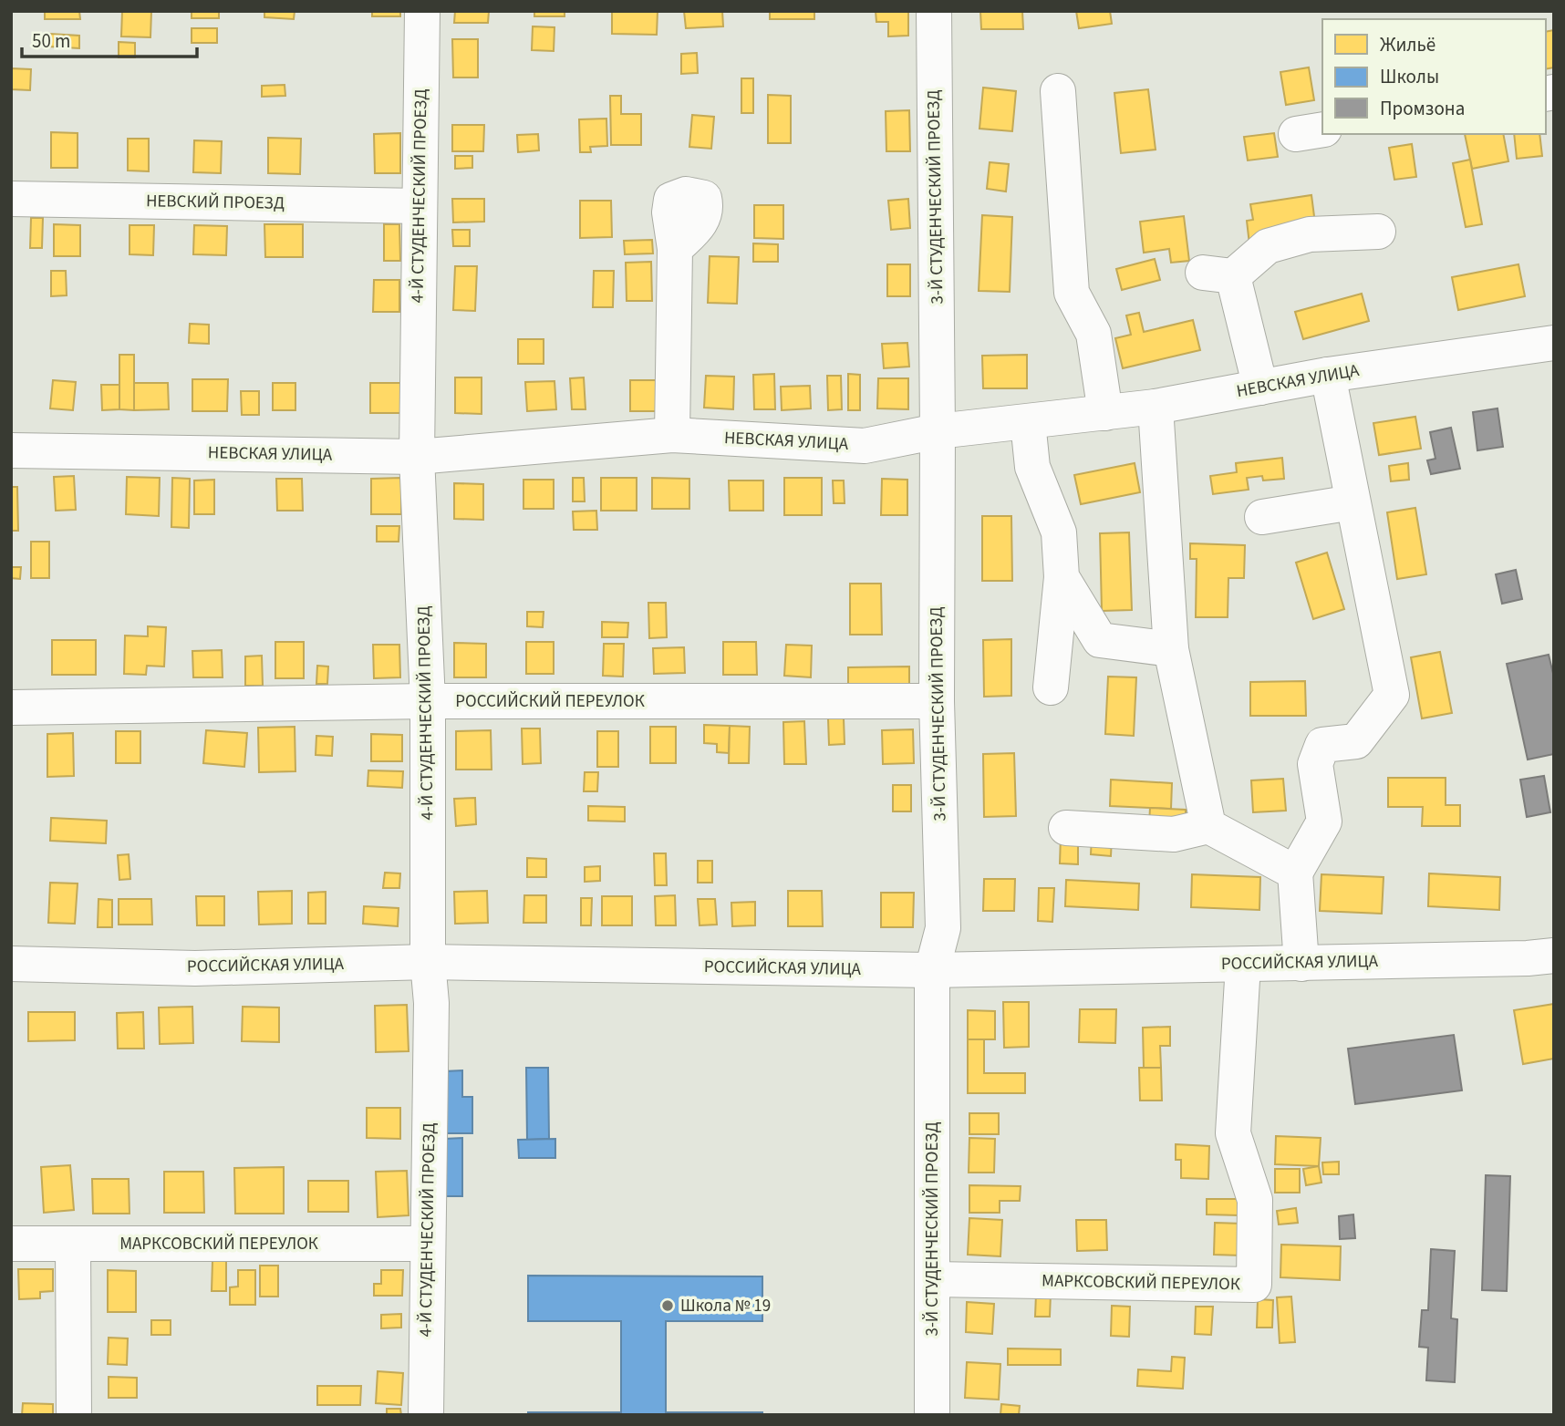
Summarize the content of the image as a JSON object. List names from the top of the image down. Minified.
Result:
{"streets":{"street":["4-Й СТУДЕНЧЕСКИЙ ПРОЕЗД","3-Й СТУДЕНЧЕСКИЙ ПРОЕЗД","НЕВСКИЙ ПРОЕЗД","НЕВСКАЯ УЛИЦА","РОССИЙСКИЙ ПЕРЕУЛОК","РОССИЙСКАЯ УЛИЦА","МАРКСОВСКИЙ ПЕРЕУЛОК"]},"crossings":[["4-Й СТУДЕНЧЕСКИЙ ПРОЕЗД","НЕВСКИЙ ПРОЕЗД"],["4-Й СТУДЕНЧЕСКИЙ ПРОЕЗД","НЕВСКАЯ УЛИЦА"],["4-Й СТУДЕНЧЕСКИЙ ПРОЕЗД","РОССИЙСКИЙ ПЕРЕУЛОК"],["4-Й СТУДЕНЧЕСКИЙ ПРОЕЗД","РОССИЙСКАЯ УЛИЦА"],["4-Й СТУДЕНЧЕСКИЙ ПРОЕЗД","МАРКСОВСКИЙ ПЕРЕУЛОК"],["3-Й СТУДЕНЧЕСКИЙ ПРОЕЗД","НЕВСКАЯ УЛИЦА"],["3-Й СТУДЕНЧЕСКИЙ ПРОЕЗД","РОССИЙСКИЙ ПЕРЕУЛОК"],["3-Й СТУДЕНЧЕСКИЙ ПРОЕЗД","РОССИЙСКАЯ УЛИЦА"],["3-Й СТУДЕНЧЕСКИЙ ПРОЕЗД","МАРКСОВСКИЙ ПЕРЕУЛОК"],["РОССИЙСКАЯ УЛИЦА","МАРКСОВСКИЙ ПЕРЕУЛОК"]],"places":["Школа № 19"],"legend":["Жильё","Школы","Промзона"],"scale_bar":"50 m"}
